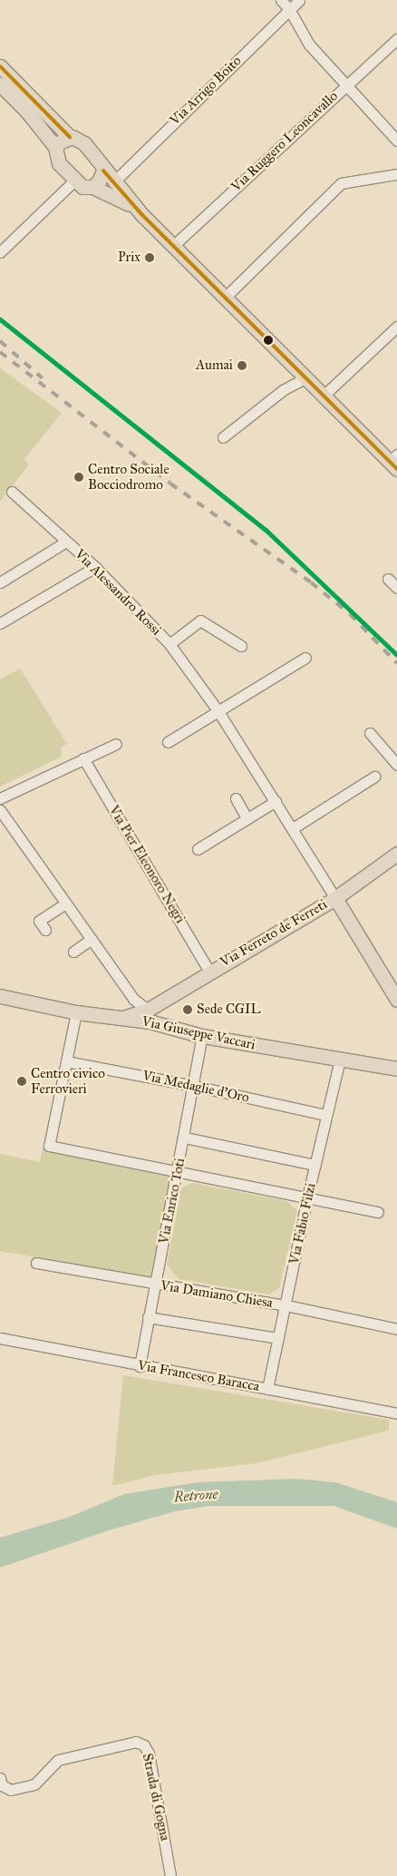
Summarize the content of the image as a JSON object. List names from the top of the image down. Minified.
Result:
{"streets":{"main road":["Via Alessandro Rossi","Via Ferreto de Ferreti","Via Giuseppe Vaccari"],"street":["Via Arrigo Boito","Via Ruggero Leoncavallo","Via Pier Eleonoro Negri","Via Medaglie d'Oro","Via Enrico Toti","Via Fabio Filzi","Via Damiano Chiesa","Via Francesco Baracca","Strada di Gogna"]},"crossings":[["Via Alessandro Rossi","Via Ferreto de Ferreti"],["Via Pier Eleonoro Negri","Via Ferreto de Ferreti"],["Via Ferreto de Ferreti","Via Giuseppe Vaccari"],["Via Giuseppe Vaccari","Via Enrico Toti"],["Via Giuseppe Vaccari","Via Fabio Filzi"],["Via Medaglie d'Oro","Via Enrico Toti"],["Via Medaglie d'Oro","Via Fabio Filzi"],["Via Enrico Toti","Via Damiano Chiesa"],["Via Enrico Toti","Via Francesco Baracca"],["Via Fabio Filzi","Via Damiano Chiesa"],["Via Fabio Filzi","Via Francesco Baracca"]],"water":["Retrone"],"places":["Prix","Aumai","Centro Sociale Bocciodromo","Sede CGIL","Centro civico Ferrovieri"]}
